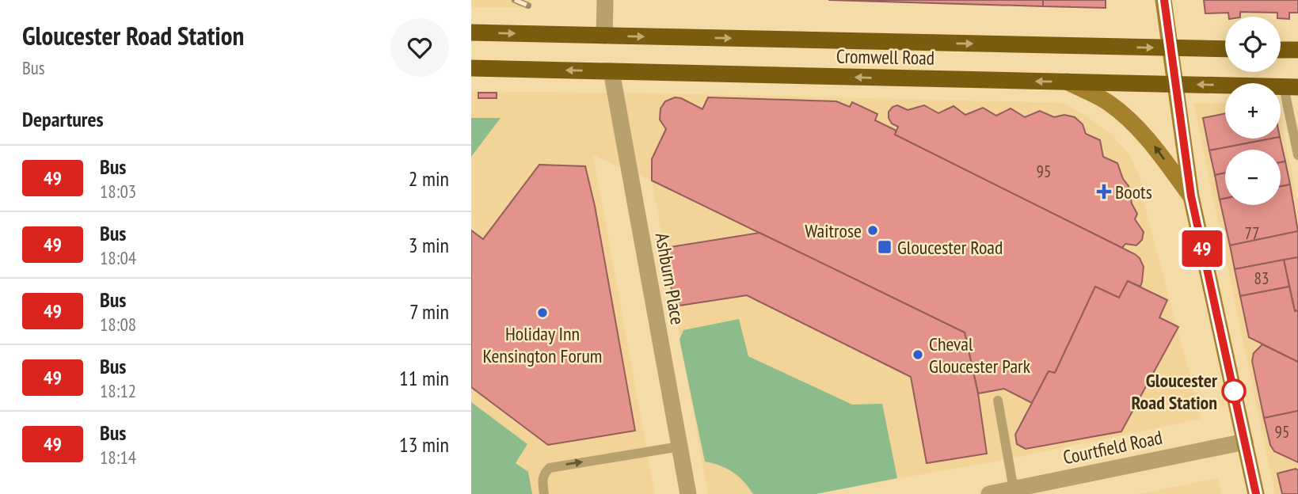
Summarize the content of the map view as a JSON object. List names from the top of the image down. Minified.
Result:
{"streets":{"highway":["Cromwell Road"],"street":["Ashburn Place","Courtfield Road"]},"crossings":[["Cromwell Road","Ashburn Place"]],"places":{"health":["Boots"],"other":["Waitrose","Holiday Inn Kensington Forum","Cheval Gloucester Park","Gloucester Road Station"],"transit":["Gloucester Road"]},"lines":["bus line 49"],"house_numbers":["95","77","83","95"],"page":{"heading":[["Gloucester Road Station","Bus"],"Departures"],"on_map":"49","map_buttons":["+","−"],"list":[{"mark":"49","name":"Bus","note":"18:03","value":"2 min"},{"mark":"49","name":"Bus","note":"18:04","value":"3 min"},{"mark":"49","name":"Bus","note":"18:08","value":"7 min"},{"mark":"49","name":"Bus","note":"18:12","value":"11 min"},{"mark":"49","name":"Bus","note":"18:14","value":"13 min"}]}}
